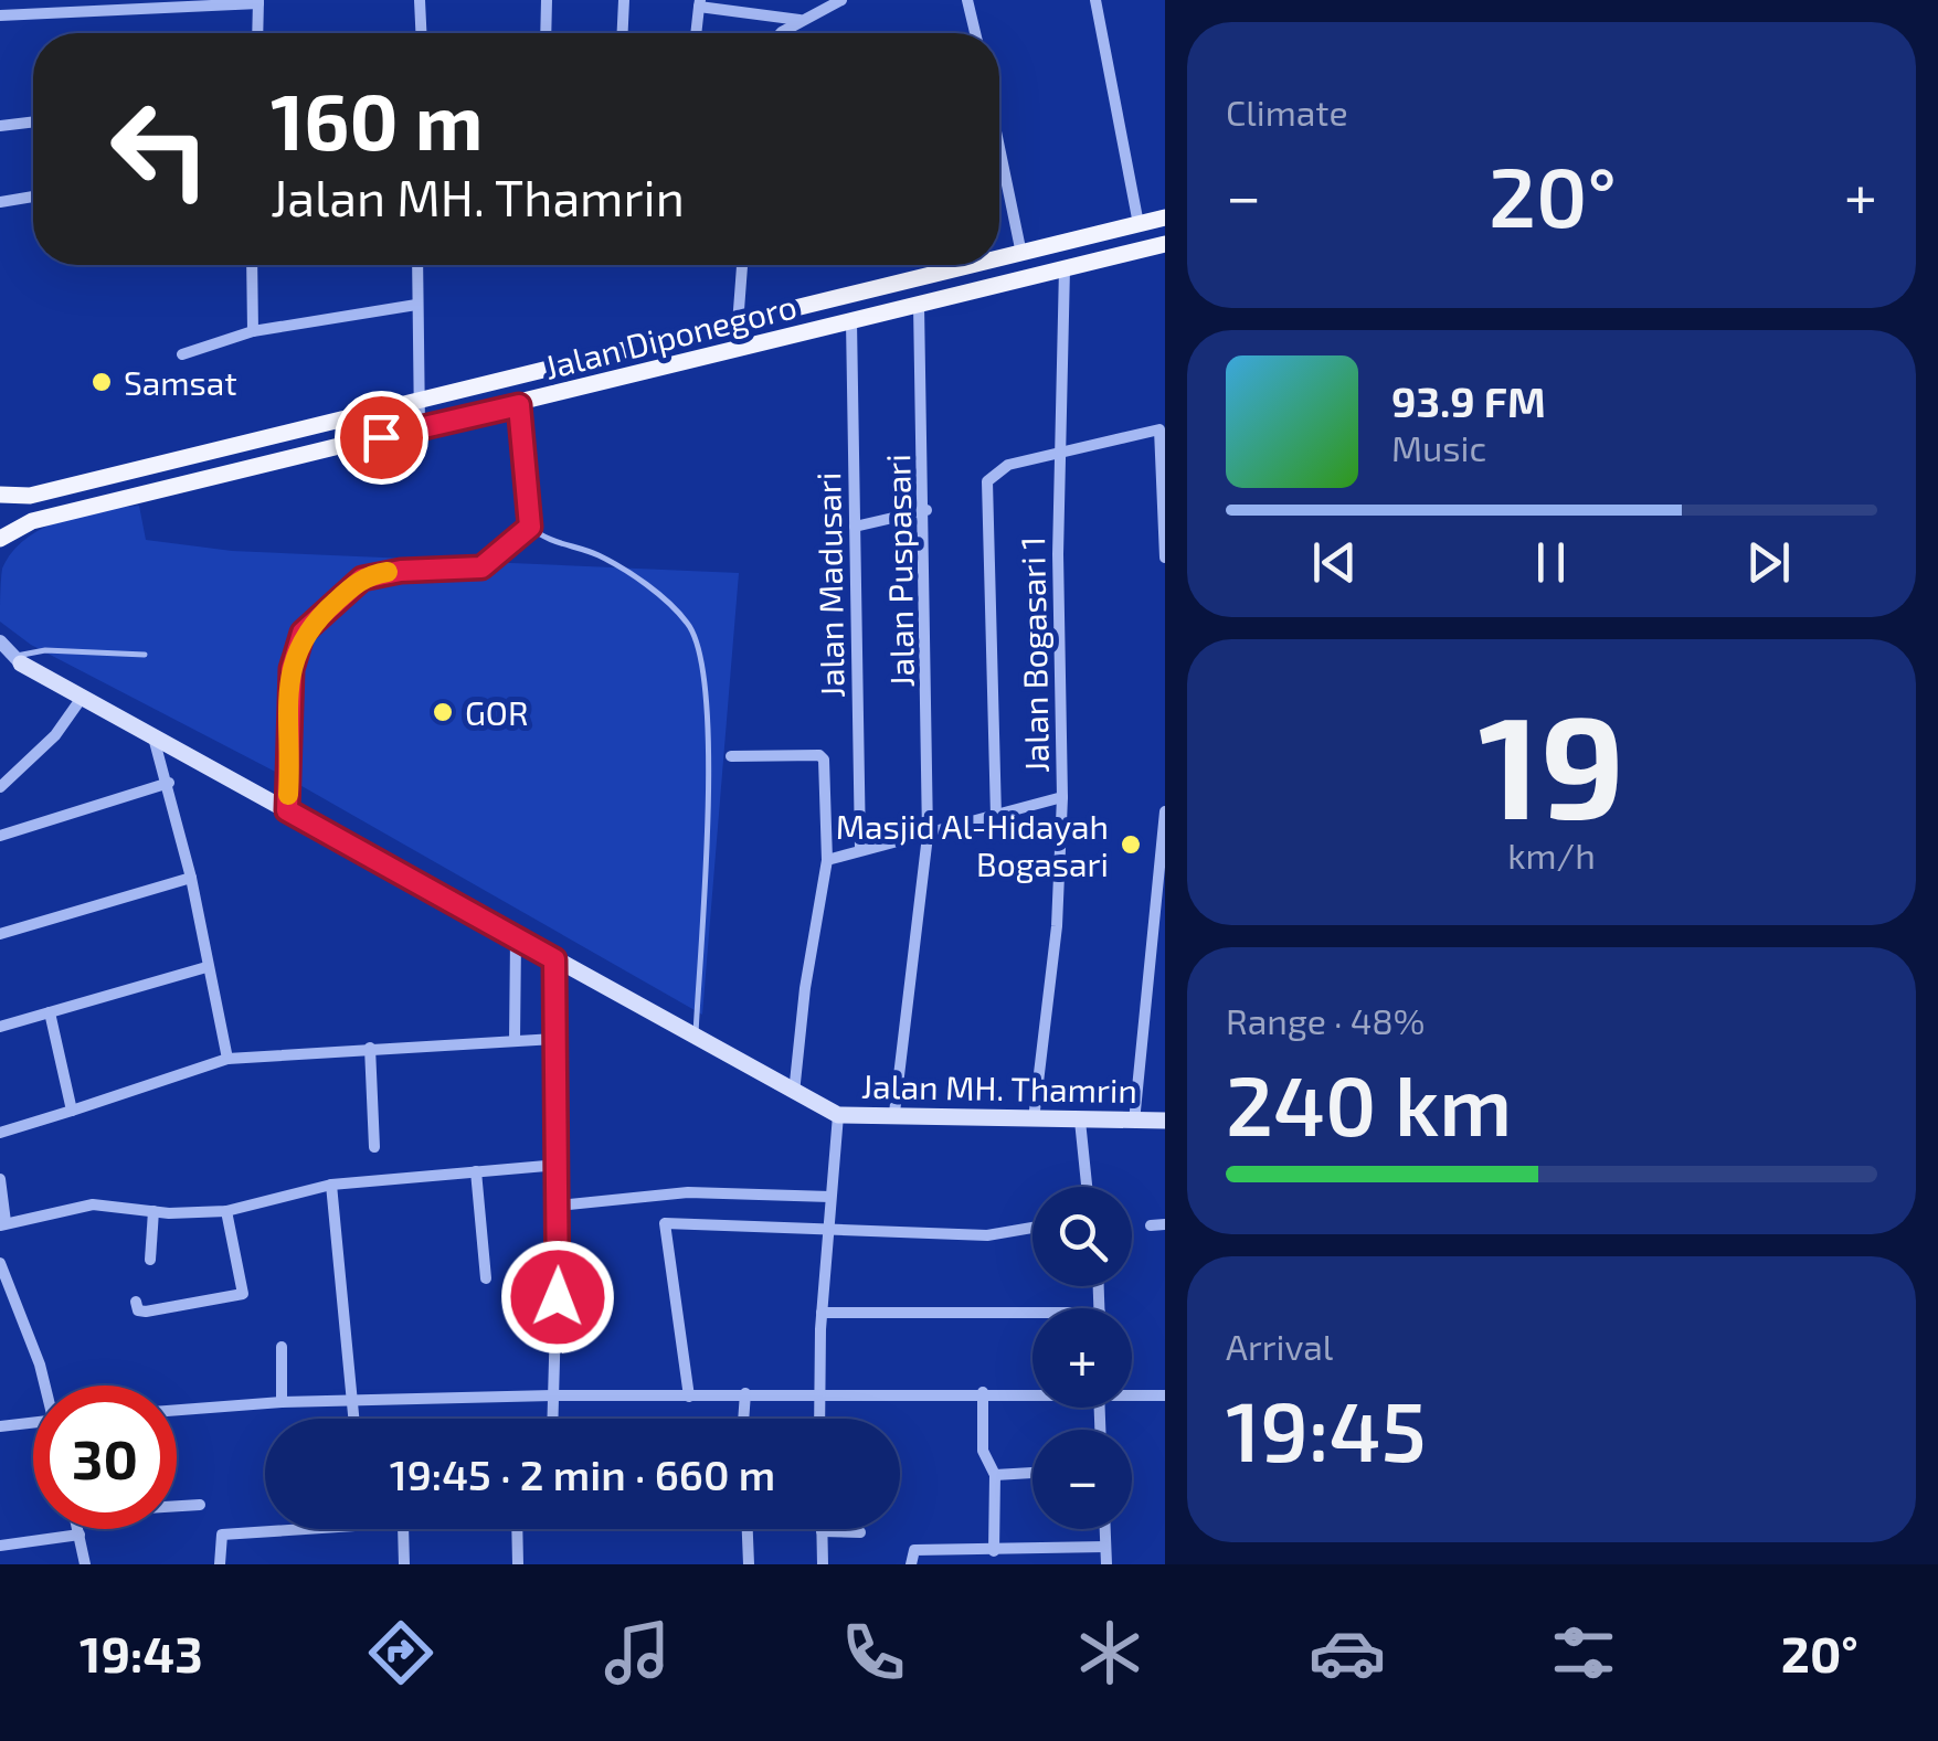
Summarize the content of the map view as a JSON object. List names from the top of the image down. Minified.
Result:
{"streets":{"main road":["Jalan Diponegoro","Jalan MH. Thamrin"],"street":["Jalan Puspasari","Jalan Madusari","Jalan Bogasari 1"]},"crossings":[["Jalan Diponegoro","Jalan Puspasari"],["Jalan Diponegoro","Jalan Madusari"],["Jalan Diponegoro","Jalan Bogasari 1"],["Jalan Puspasari","Jalan MH. Thamrin"],["Jalan Bogasari 1","Jalan MH. Thamrin"]],"places":["Samsat","GOR","Masjid Al-Hidayah Bogasari"],"page":{"tile":["Climate",["19","km/h"],["Range · 48%","240 km"],["Arrival","19:45"]],"turn":["160 m","Jalan MH. Thamrin"],"heat":["−","20°","+"],"song":["93.9 FM","Music"],"map_buttons":["+","−"],"limit":"30","trip":"19:45 · 2 min · 660 m","tabs":["19:43","20°"]}}
